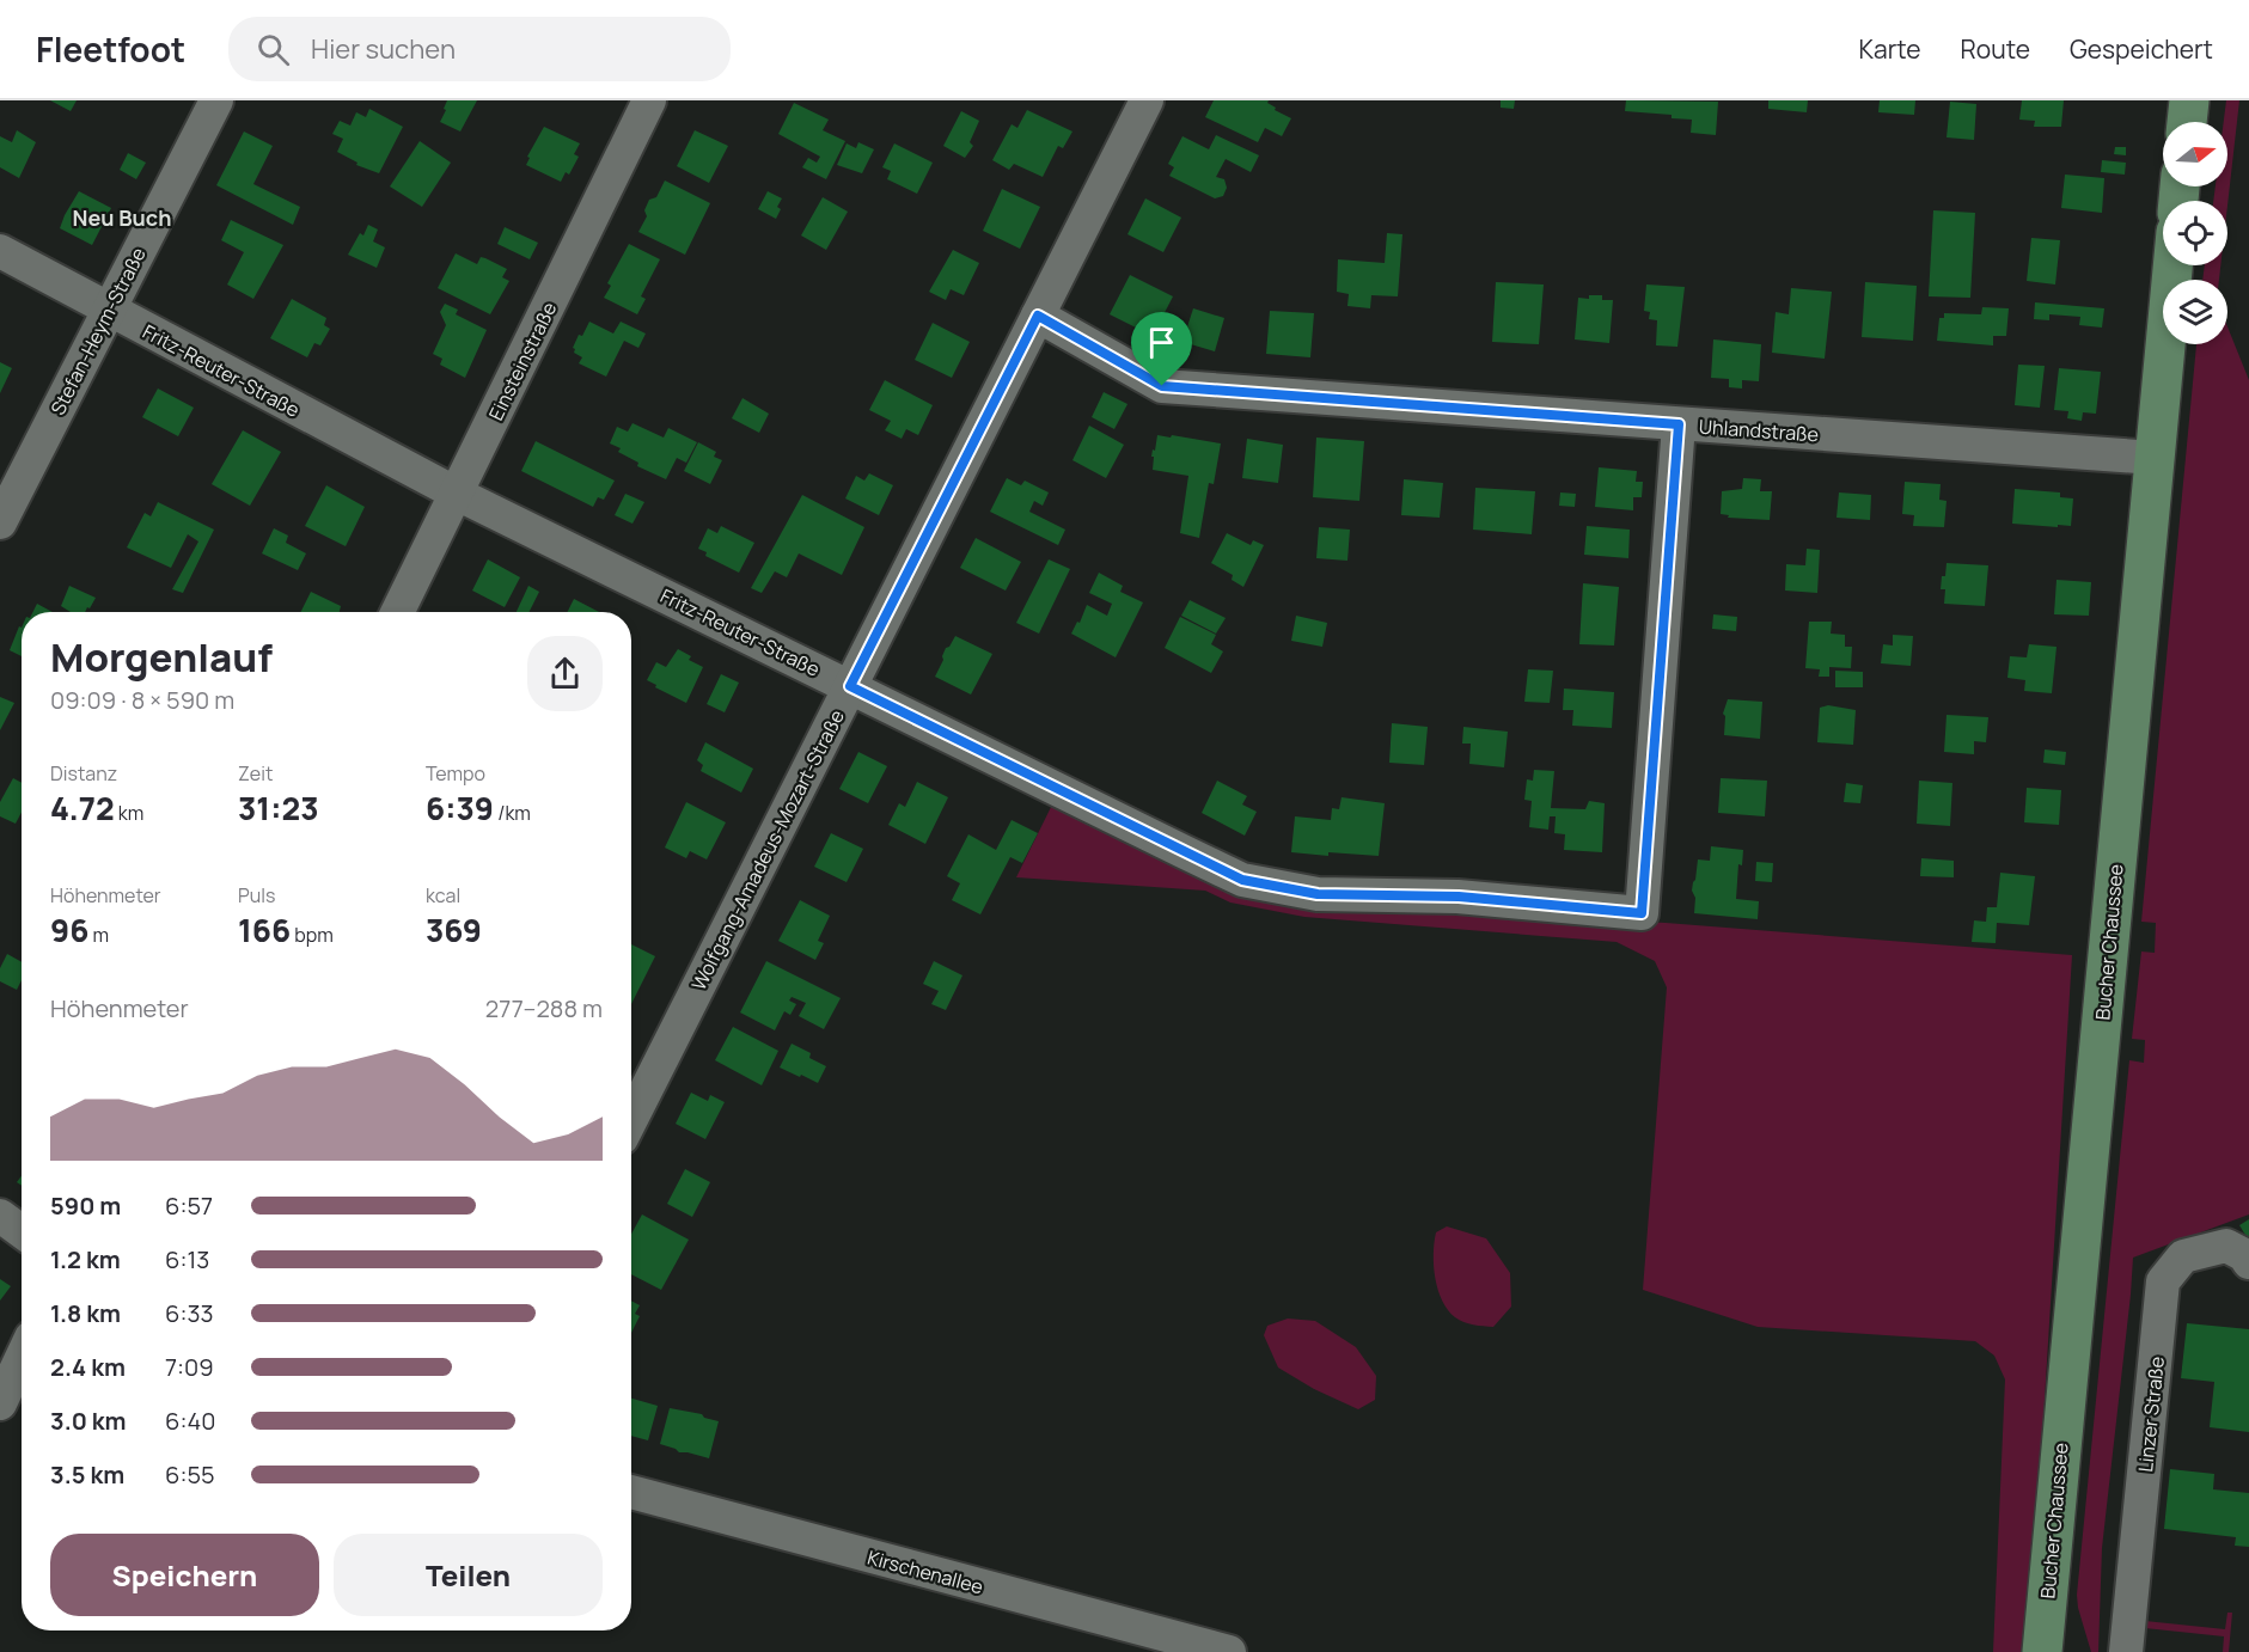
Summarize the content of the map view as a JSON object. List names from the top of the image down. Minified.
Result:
{"streets":{"main road":["Bucher Chaussee"],"street":["Stefan-Heym-Straße","Einsteinstraße","Fritz-Reuter-Straße","Uhlandstraße","Wolfgang-Amadeus-Mozart-Straße","Linzer Straße","Kirschenallee"]},"crossings":[["Stefan-Heym-Straße","Fritz-Reuter-Straße"],["Einsteinstraße","Fritz-Reuter-Straße"],["Fritz-Reuter-Straße","Uhlandstraße"],["Fritz-Reuter-Straße","Wolfgang-Amadeus-Mozart-Straße"],["Uhlandstraße","Wolfgang-Amadeus-Mozart-Straße"],["Uhlandstraße","Bucher Chaussee"]],"districts":["Neu Buch"],"north":"right","page":{"header":"Fleetfoot","search":"Hier suchen","nav":["Karte","Route","Gespeichert"],"heading":["Morgenlauf","09:09 · 8 × 590 m"],"stats":[["Distanz","4.72 km"],["Zeit","31:23"],["Tempo","6:39 /km"],["Höhenmeter","96 m"],["Puls","166 bpm"],["kcal","369"]],"chart":["Höhenmeter","277–288 m"],"list":[{"name":"590 m","note":"6:57"},{"name":"1.2 km","note":"6:13"},{"name":"1.8 km","note":"6:33"},{"name":"2.4 km","note":"7:09"},{"name":"3.0 km","note":"6:40"},{"name":"3.5 km","note":"6:55"}],"buttons":["Speichern","Teilen"]}}
